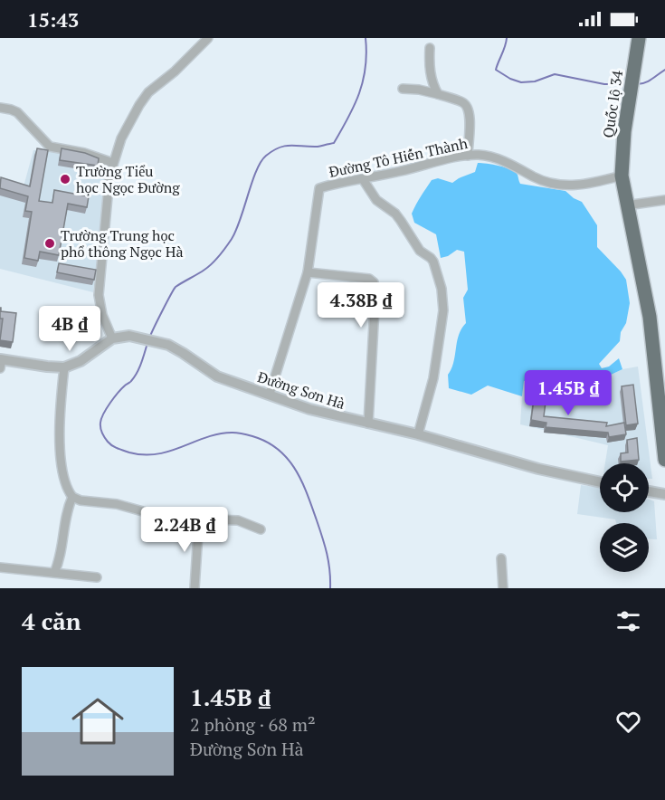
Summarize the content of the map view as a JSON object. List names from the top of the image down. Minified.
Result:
{"streets":{"highway":["Quốc lộ 34"],"street":["Đường Tô Hiến Thành","Đường Sơn Hà"]},"crossings":[["Quốc lộ 34","Đường Tô Hiến Thành"],["Đường Tô Hiến Thành","Đường Sơn Hà"]],"places":["Trường Tiểu học Ngọc Đường","Trường Trung học phổ thông Ngọc Hà"],"page":{"status":"15:43","price":["4.38B ₫","4B ₫","1.45B ₫","2.24B ₫"],"heading":"4 căn","list":[{"name":"1.45B ₫","note":"2 phòng · 68 m² · Đường Sơn Hà"}]}}
